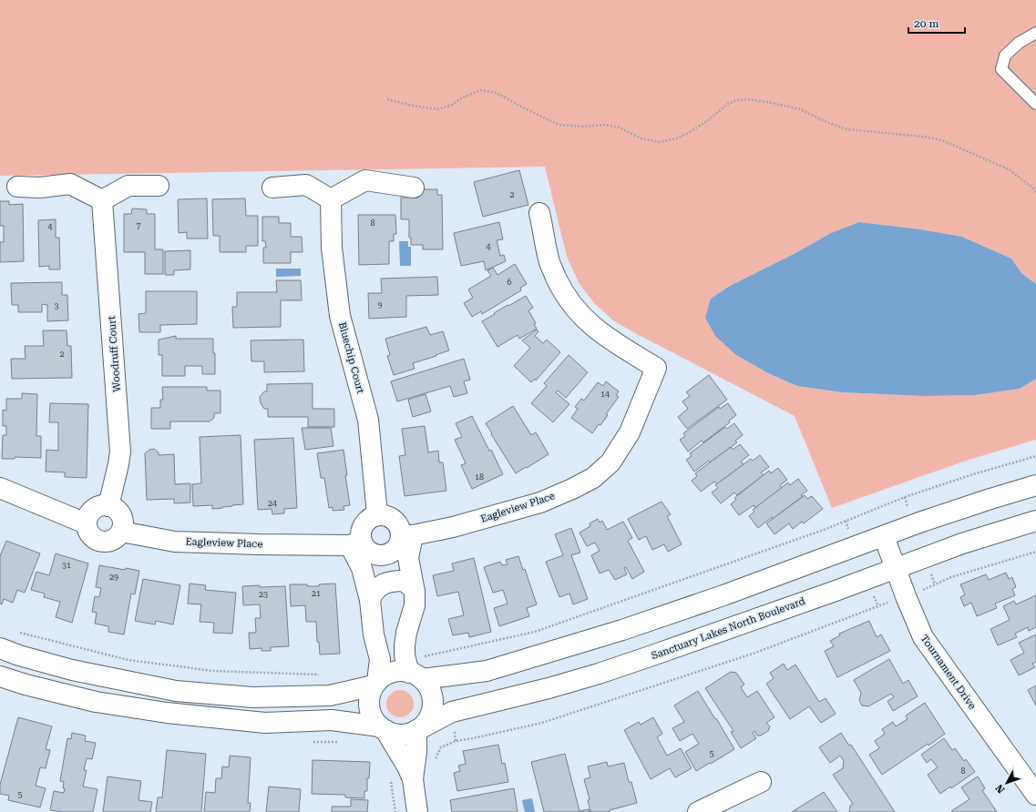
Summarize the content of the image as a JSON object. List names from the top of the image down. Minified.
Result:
{"streets":{"street":["Woodruff Court","Bluechip Court","Eagleview Place","Sanctuary Lakes North Boulevard","Tournament Drive"]},"crossings":[["Woodruff Court","Eagleview Place"],["Bluechip Court","Eagleview Place"],["Sanctuary Lakes North Boulevard","Tournament Drive"]],"house_numbers":["2","8","7","4","4","6","9","3","2","14","18","24","31","29","21","23","5","8","5"],"scale_bar":"20 m","north":"bottom left"}
